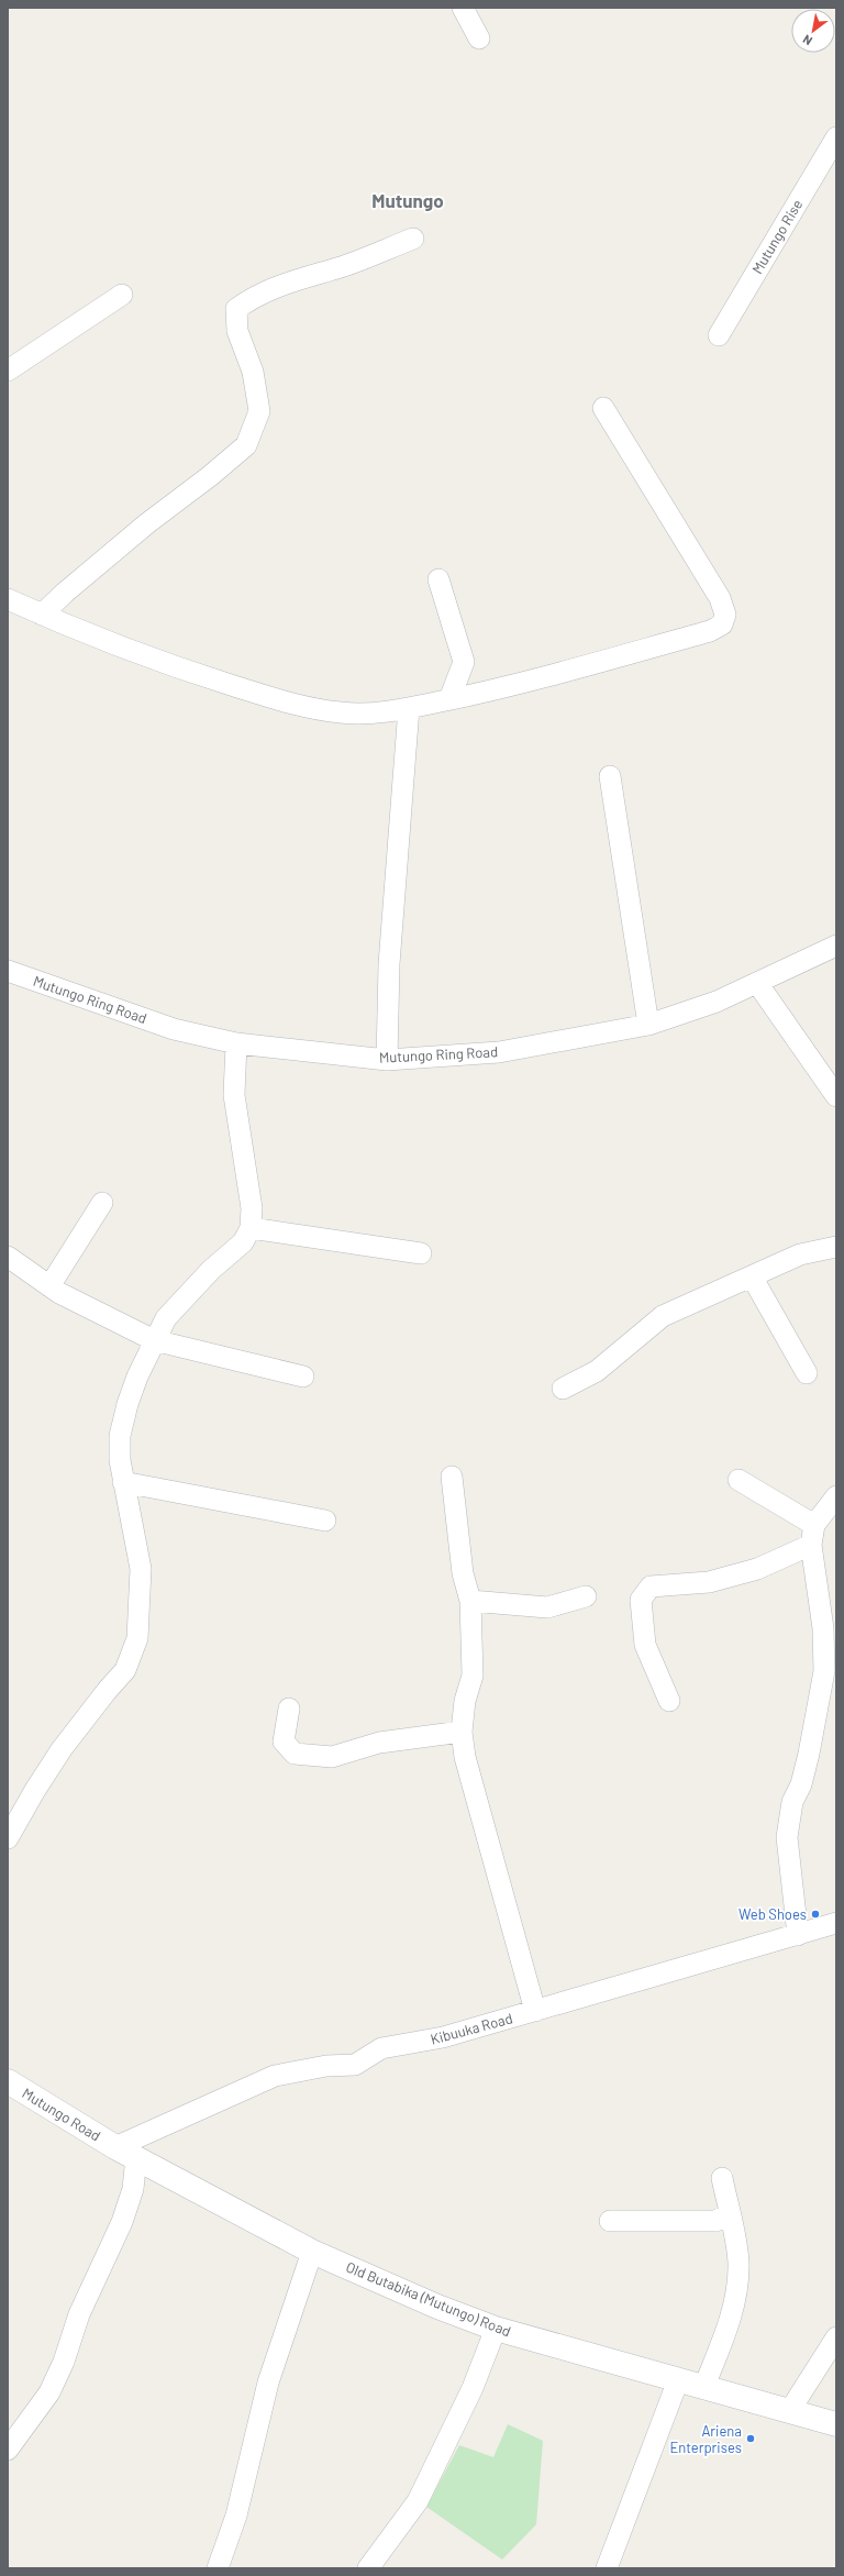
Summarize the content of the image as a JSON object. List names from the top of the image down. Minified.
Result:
{"streets":{"main road":["Mutungo Road","Old Butabika (Mutungo) Road"],"street":["Mutungo Rise","Mutungo Ring Road","Kibuuka Road"]},"crossings":[["Kibuuka Road","Mutungo Road"],["Kibuuka Road","Old Butabika (Mutungo) Road"],["Mutungo Road","Old Butabika (Mutungo) Road"]],"districts":["Mutungo"],"places":["Web Shoes","Ariena Enterprises"],"north":"bottom left"}
